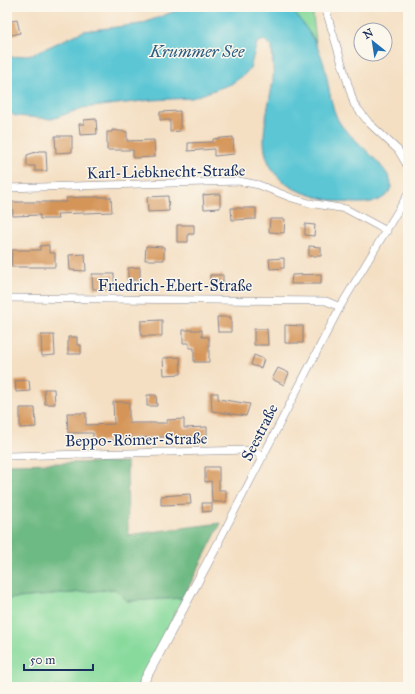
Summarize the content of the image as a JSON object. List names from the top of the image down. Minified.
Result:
{"streets":{"street":["Karl-Liebknecht-Straße","Friedrich-Ebert-Straße","Seestraße","Beppo-Römer-Straße"]},"crossings":[["Karl-Liebknecht-Straße","Seestraße"],["Friedrich-Ebert-Straße","Seestraße"],["Seestraße","Beppo-Römer-Straße"]],"water":["Krummer See"],"scale_bar":"50 m","north":"top left"}
